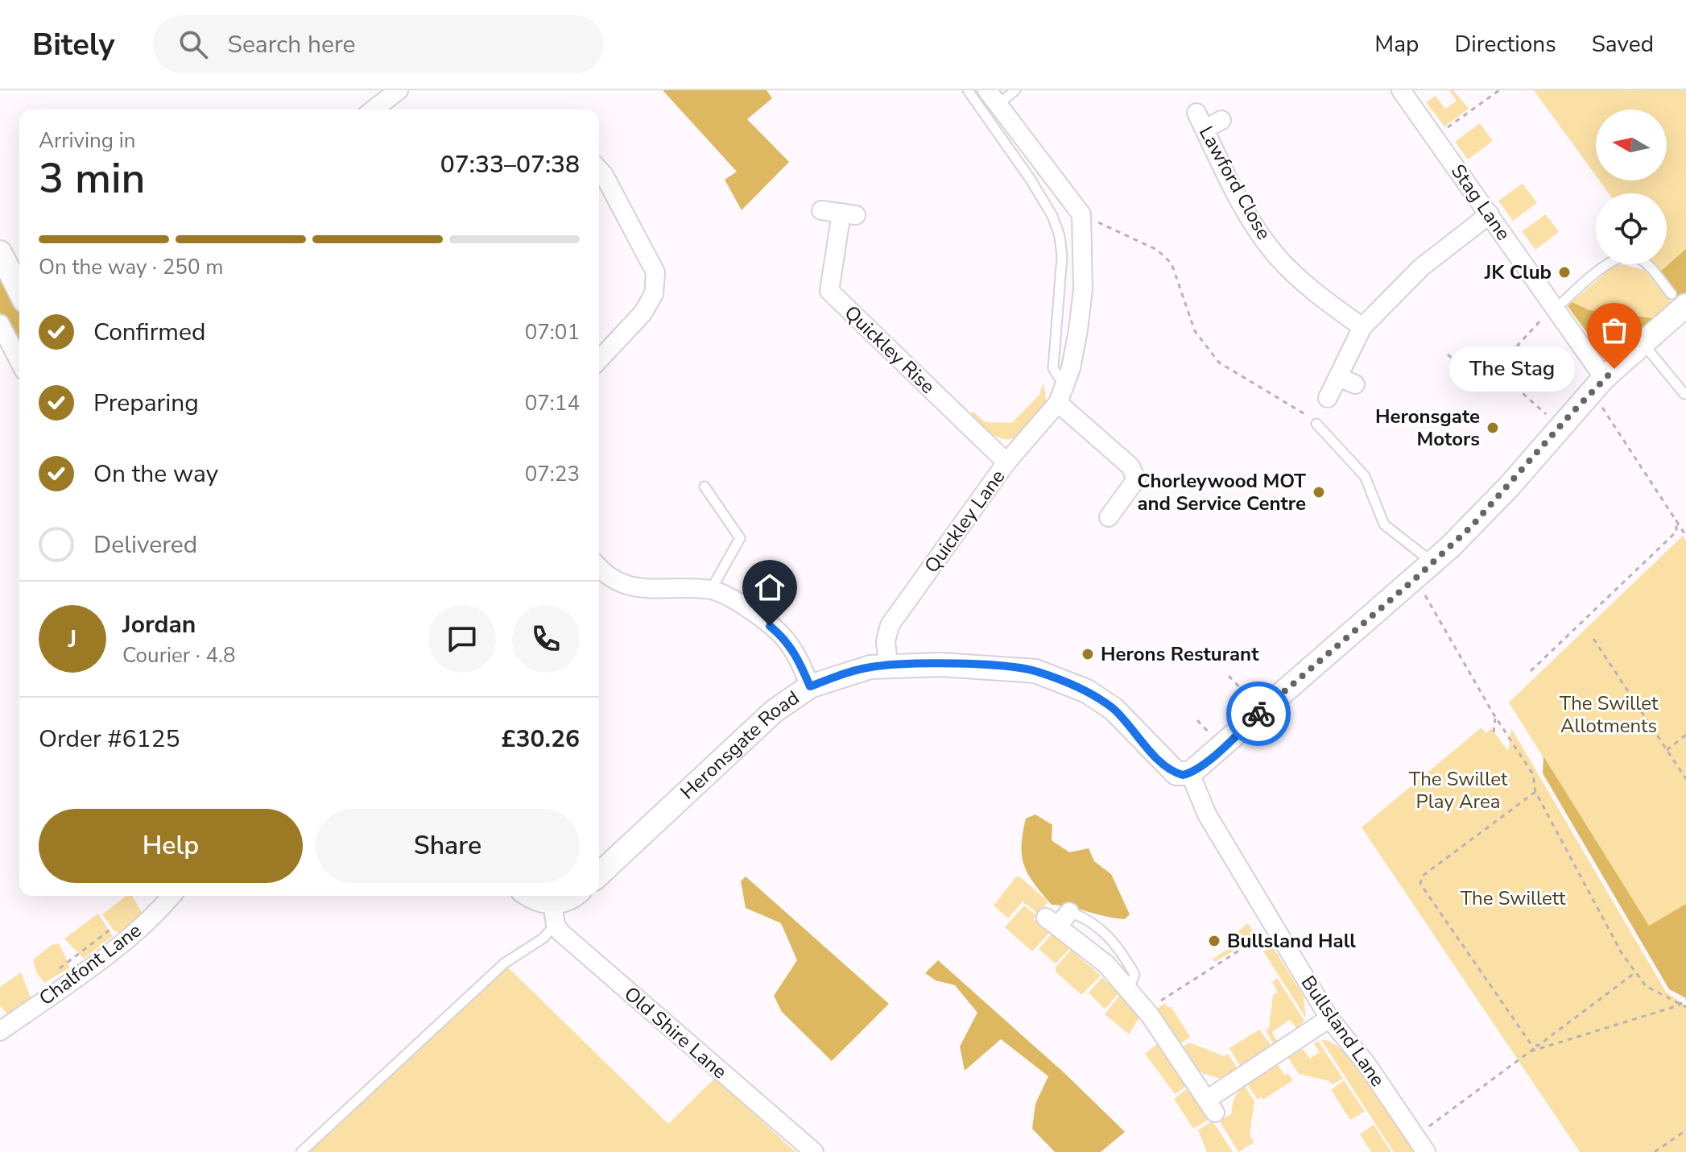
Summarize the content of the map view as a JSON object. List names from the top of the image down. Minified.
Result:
{"streets":{"street":["Lawford Close","Stag Lane","Quickley Rise","Quickley Lane","Heronsgate Road","Chalfont Lane","Bullsland Lane","Old Shire Lane"]},"crossings":[["Quickley Rise","Quickley Lane"],["Quickley Lane","Heronsgate Road"],["Heronsgate Road","Bullsland Lane"]],"parks":["The Swillet Allotments","The Swillet Play Area","The Swillett"],"places":["JK Club","The Stag","Heronsgate Motors","Chorleywood MOT and Service Centre","Herons Resturant","Bullsland Hall"],"north":"left","page":{"header":"Bitely","search":"Search here","nav":["Map","Directions","Saved"],"heading":["3 min","Arriving in","07:33–07:38"],"panel":["Jordan","Courier · 4.8","Order #6125","£30.26"],"bar":"On the way · 250 m","list":[["Confirmed","07:01"],["Preparing","07:14"],["On the way","07:23"],"Delivered"],"bubble":"The Stag","round":"J","buttons":["Help","Share"]}}
